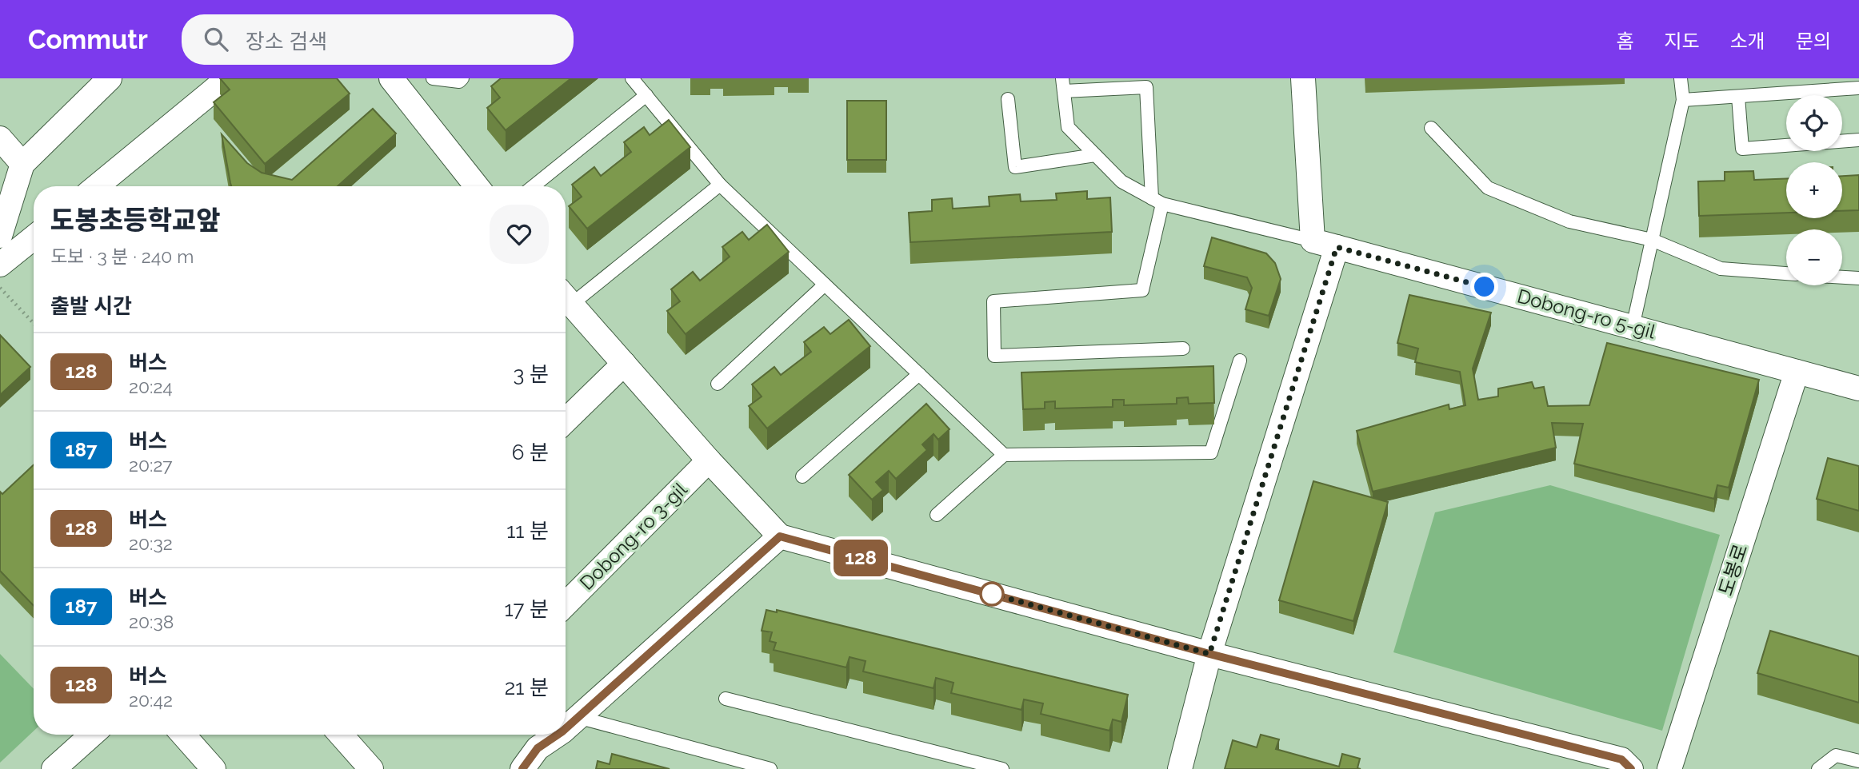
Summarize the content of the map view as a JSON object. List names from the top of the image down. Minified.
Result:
{"streets":{"street":["Dobong-ro 5-gil","Dobong-ro 3-gil","도봉로"]},"crossings":[["Dobong-ro 5-gil","도봉로"]],"lines":["bus line 128"],"page":{"header":"Commutr","search":"장소 검색","nav":["홈","지도","소개","문의"],"on_map":"128","map_buttons":["+","−"],"heading":[["도봉초등학교앞","도보 · 3 분 · 240 m"],"출발 시간"],"list":[{"mark":"128","name":"버스","note":"20:24","value":"3 분"},{"mark":"187","name":"버스","note":"20:27","value":"6 분"},{"mark":"128","name":"버스","note":"20:32","value":"11 분"},{"mark":"187","name":"버스","note":"20:38","value":"17 분"},{"mark":"128","name":"버스","note":"20:42","value":"21 분"}]}}
